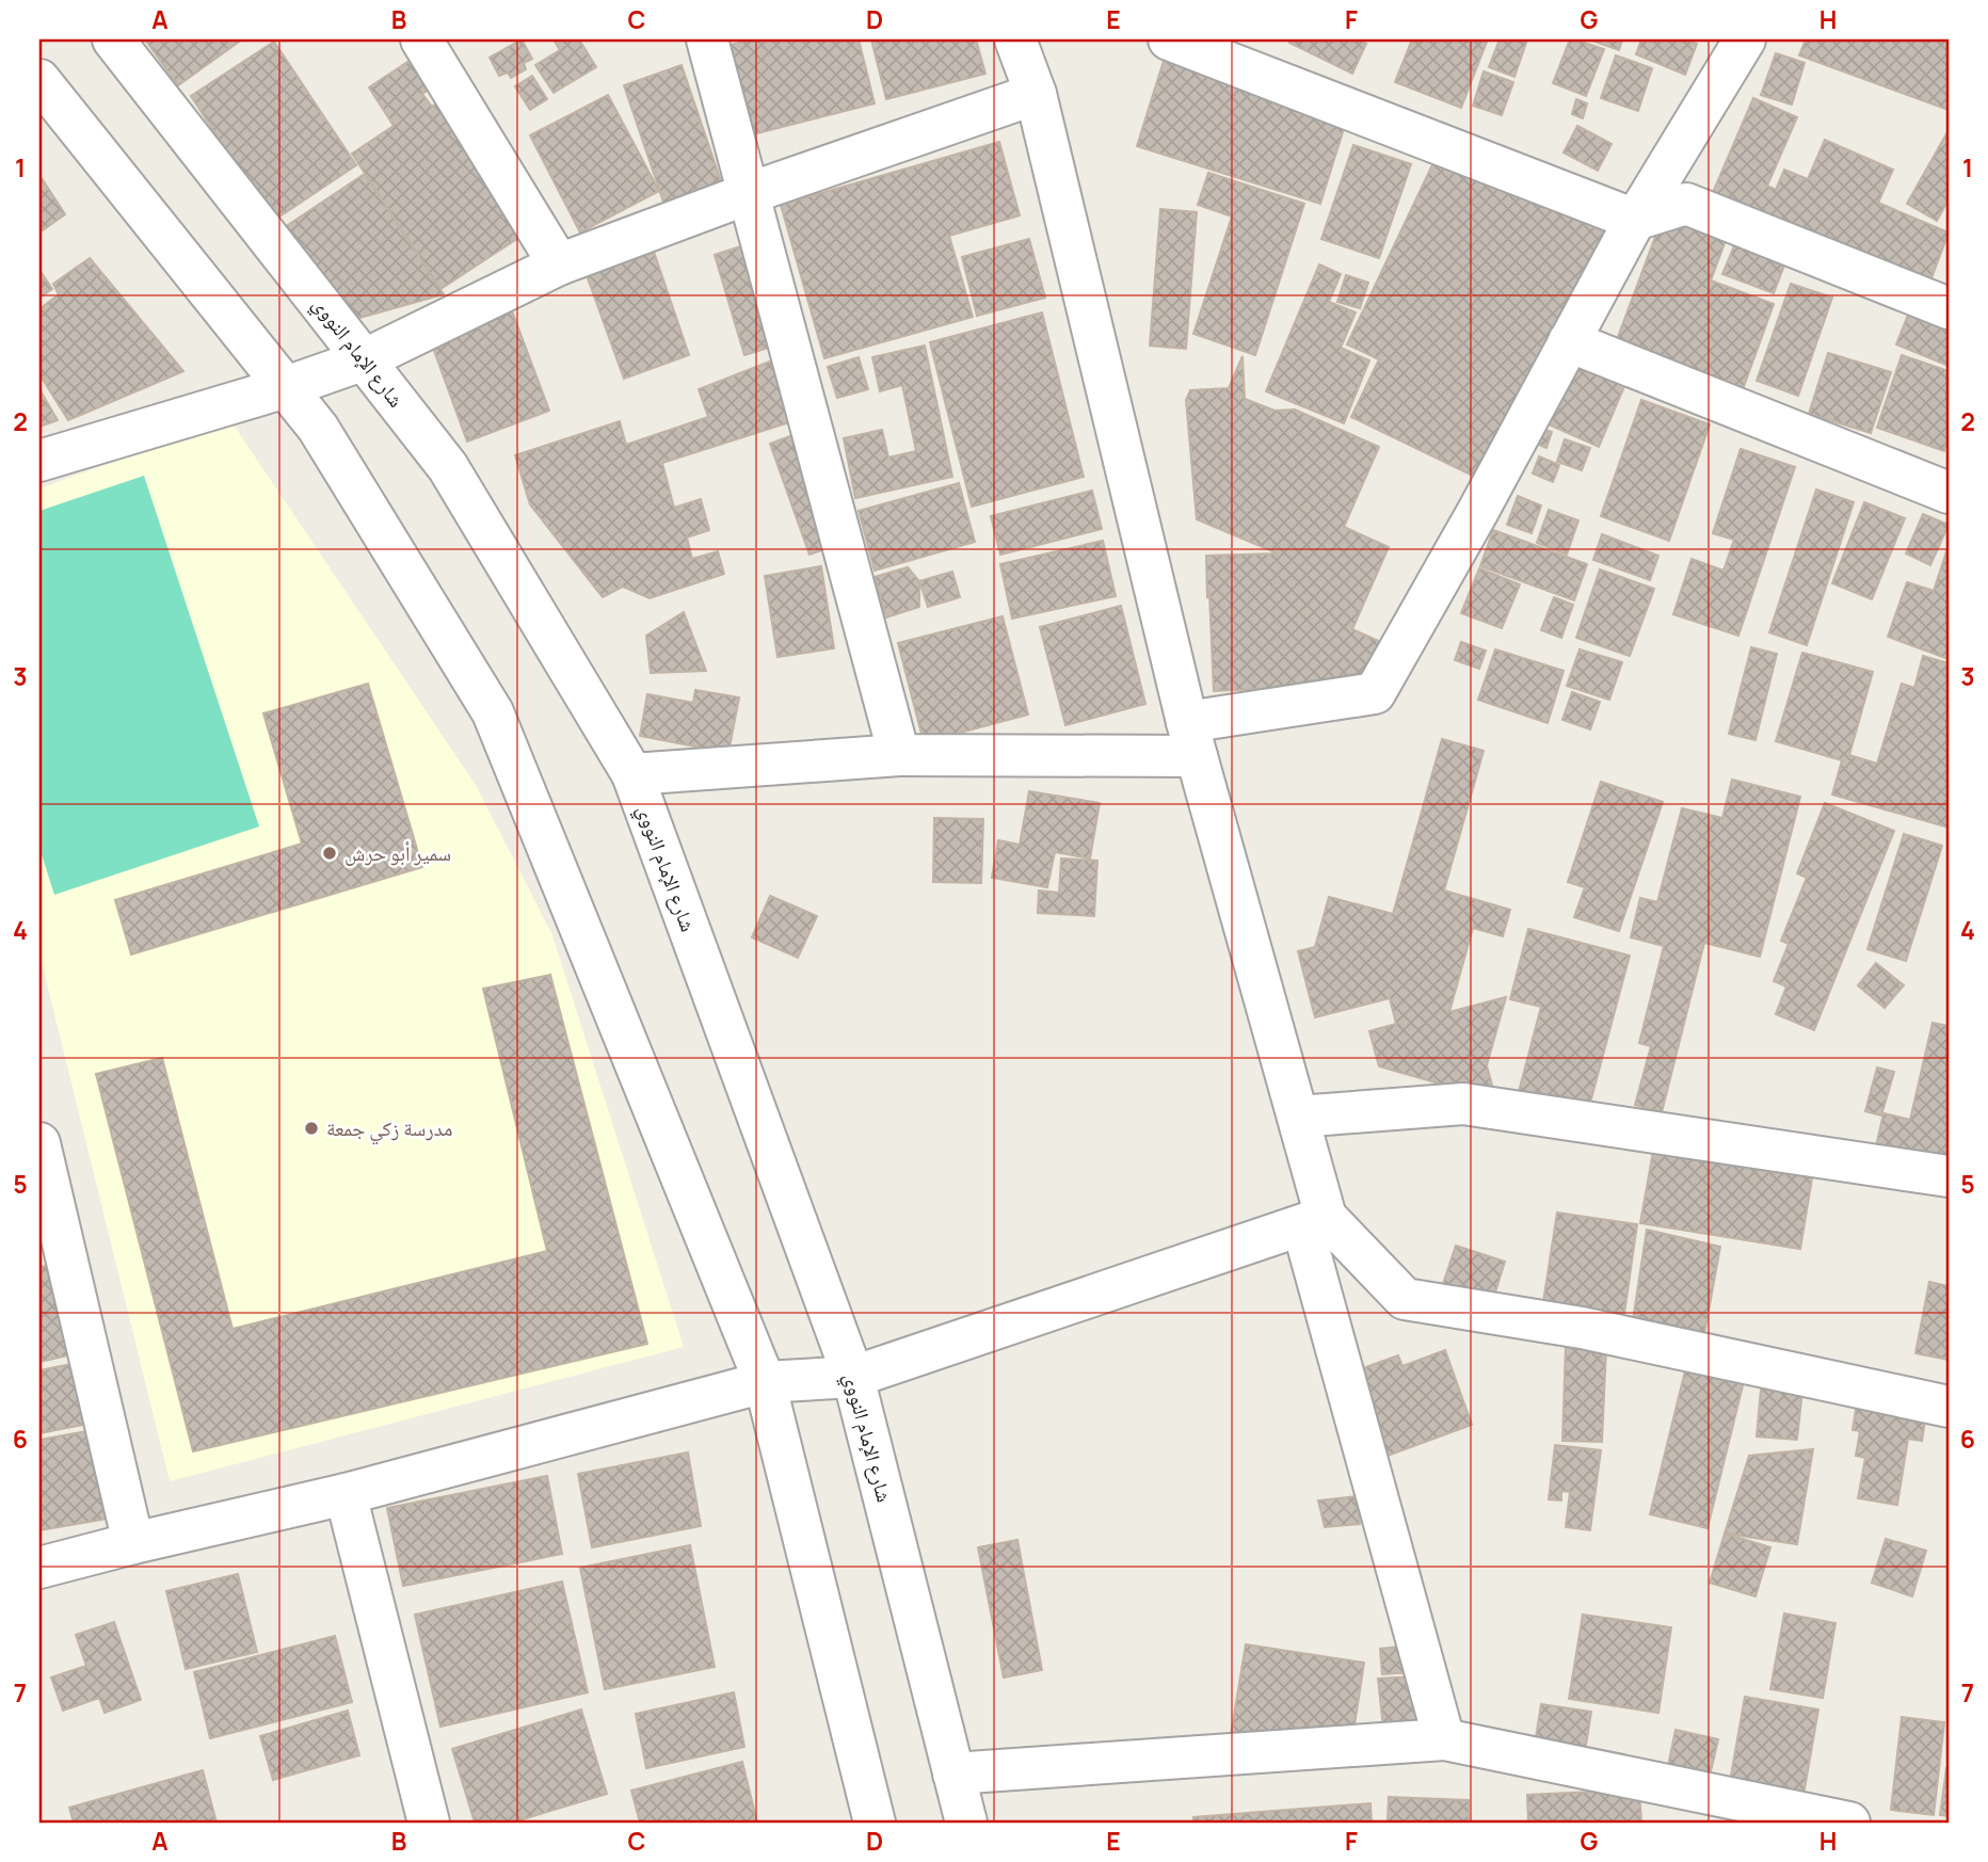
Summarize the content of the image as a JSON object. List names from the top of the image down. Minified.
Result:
{"streets":{"street":["شارع الإمام النووي"]},"places":["سمير أبو حرش","مدرسة زكي جمعة"],"grid":{"columns":["A","B","C","D","E","F","G","H"],"rows":["1","2","3","4","5","6","7"]}}
